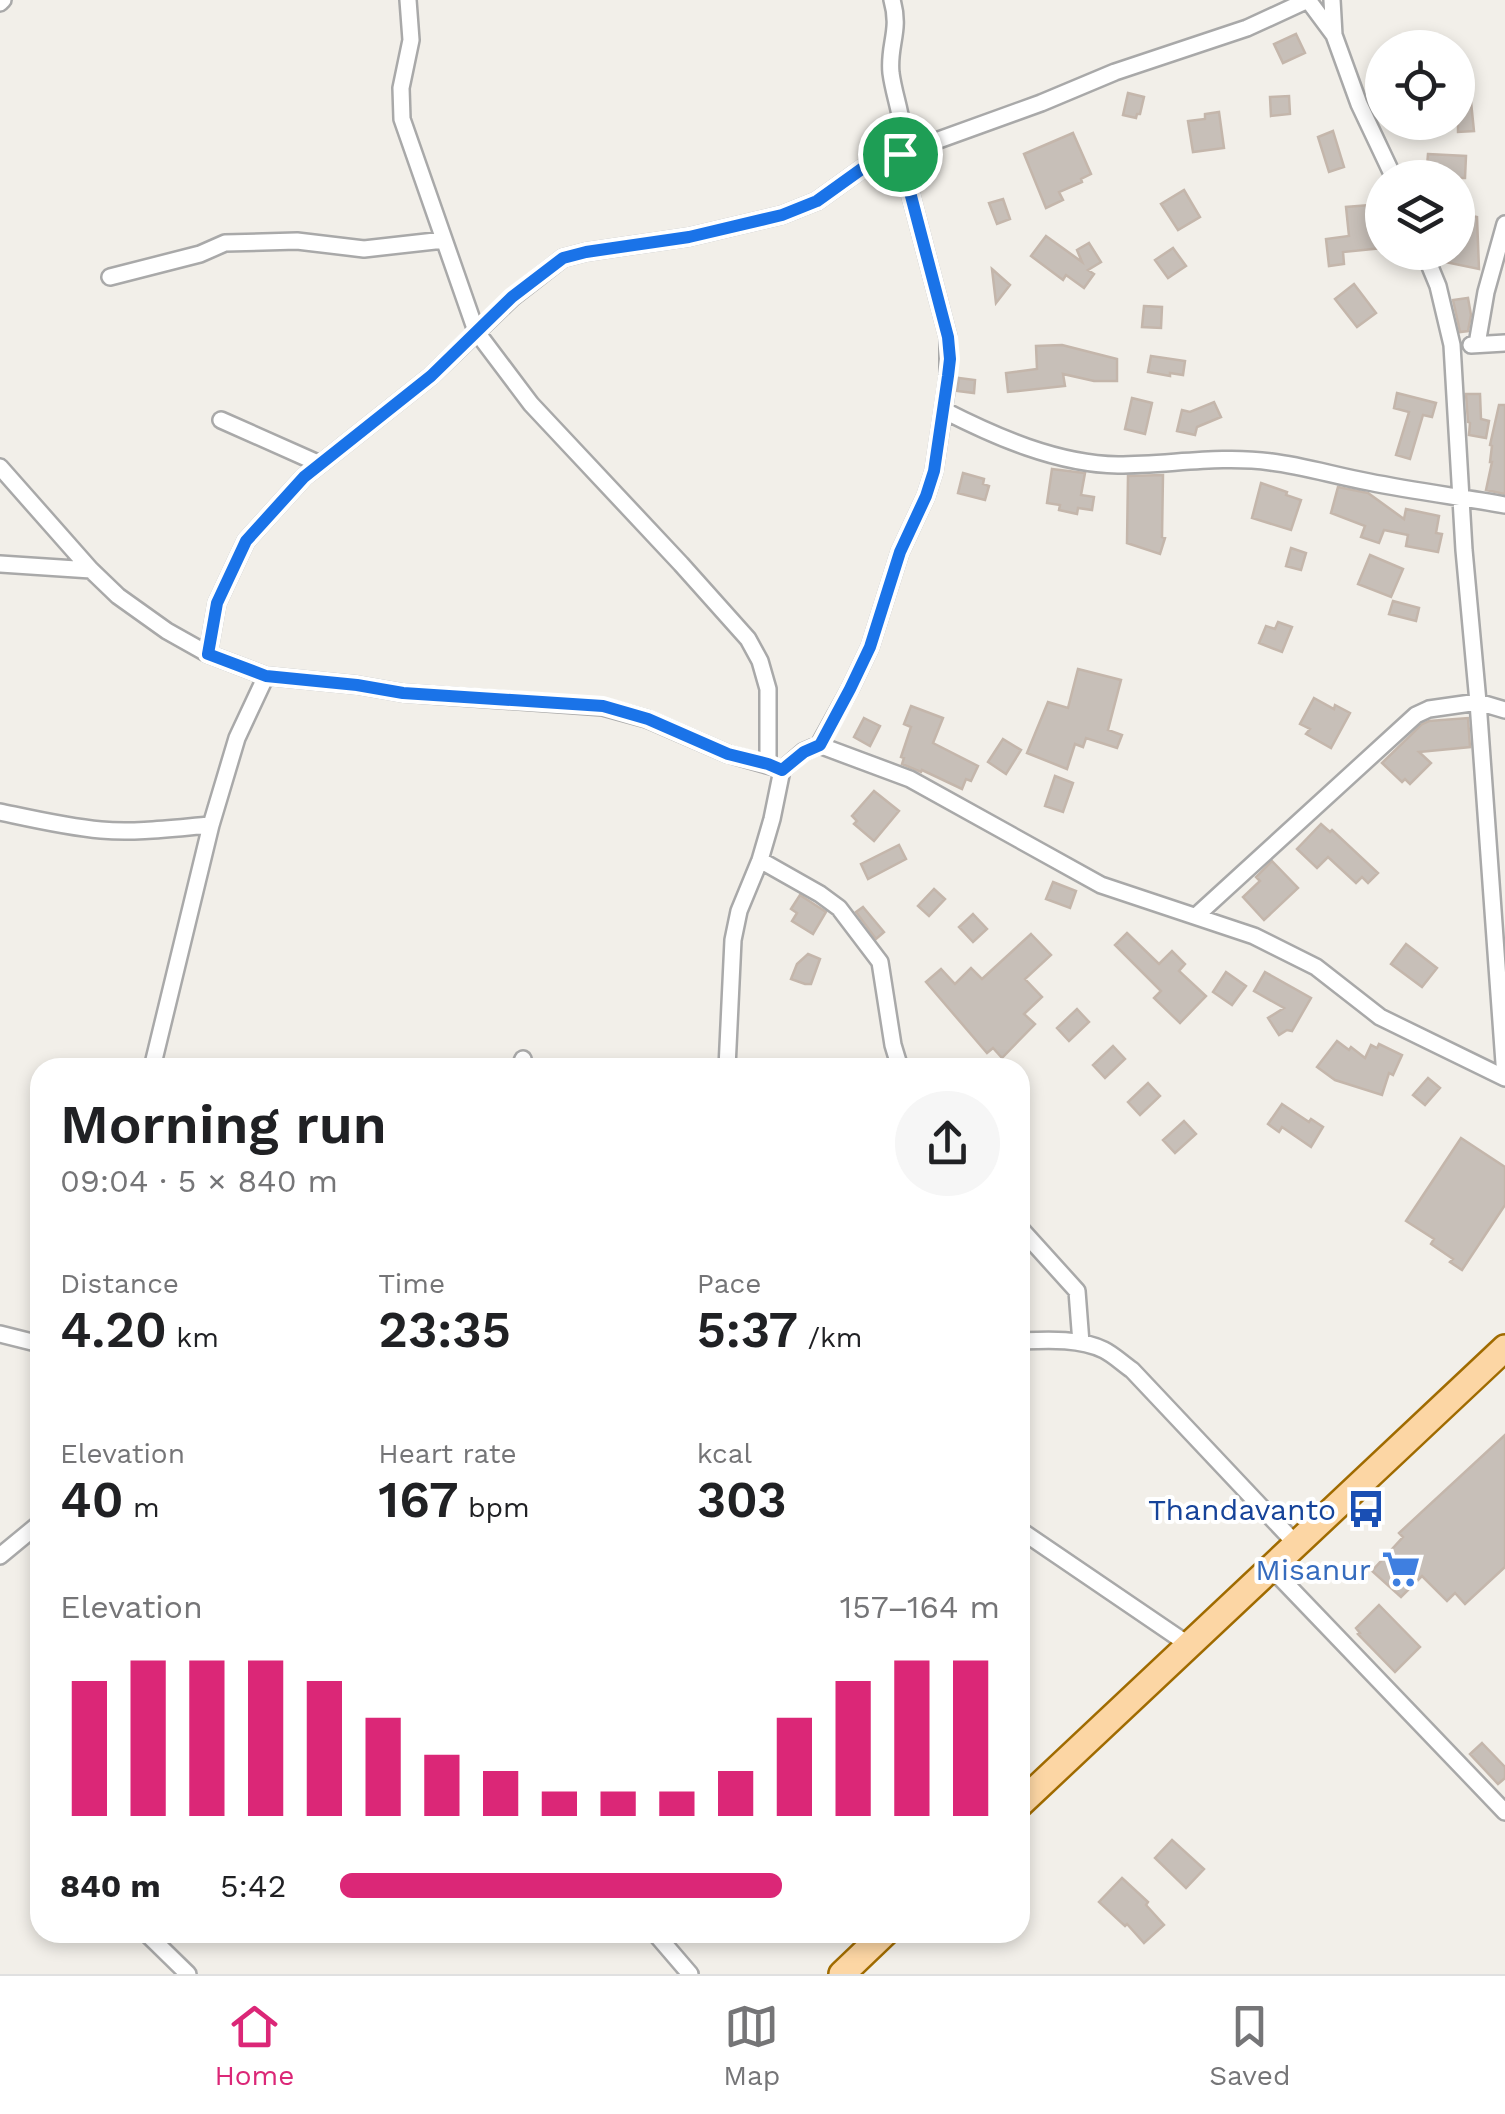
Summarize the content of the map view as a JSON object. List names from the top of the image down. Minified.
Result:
{"places":{"bus stop":["Thandavanto"],"supermarket":["Misanur"]},"page":{"heading":["Morning run","09:04 · 5 × 840 m"],"stats":[["Distance","4.20 km"],["Time","23:35"],["Pace","5:37 /km"],["Elevation","40 m"],["Heart rate","167 bpm"],["kcal","303"]],"chart":["Elevation","157–164 m"],"list":[{"name":"840 m","note":"5:42"}],"tabs":["Home","Map","Saved"]}}
